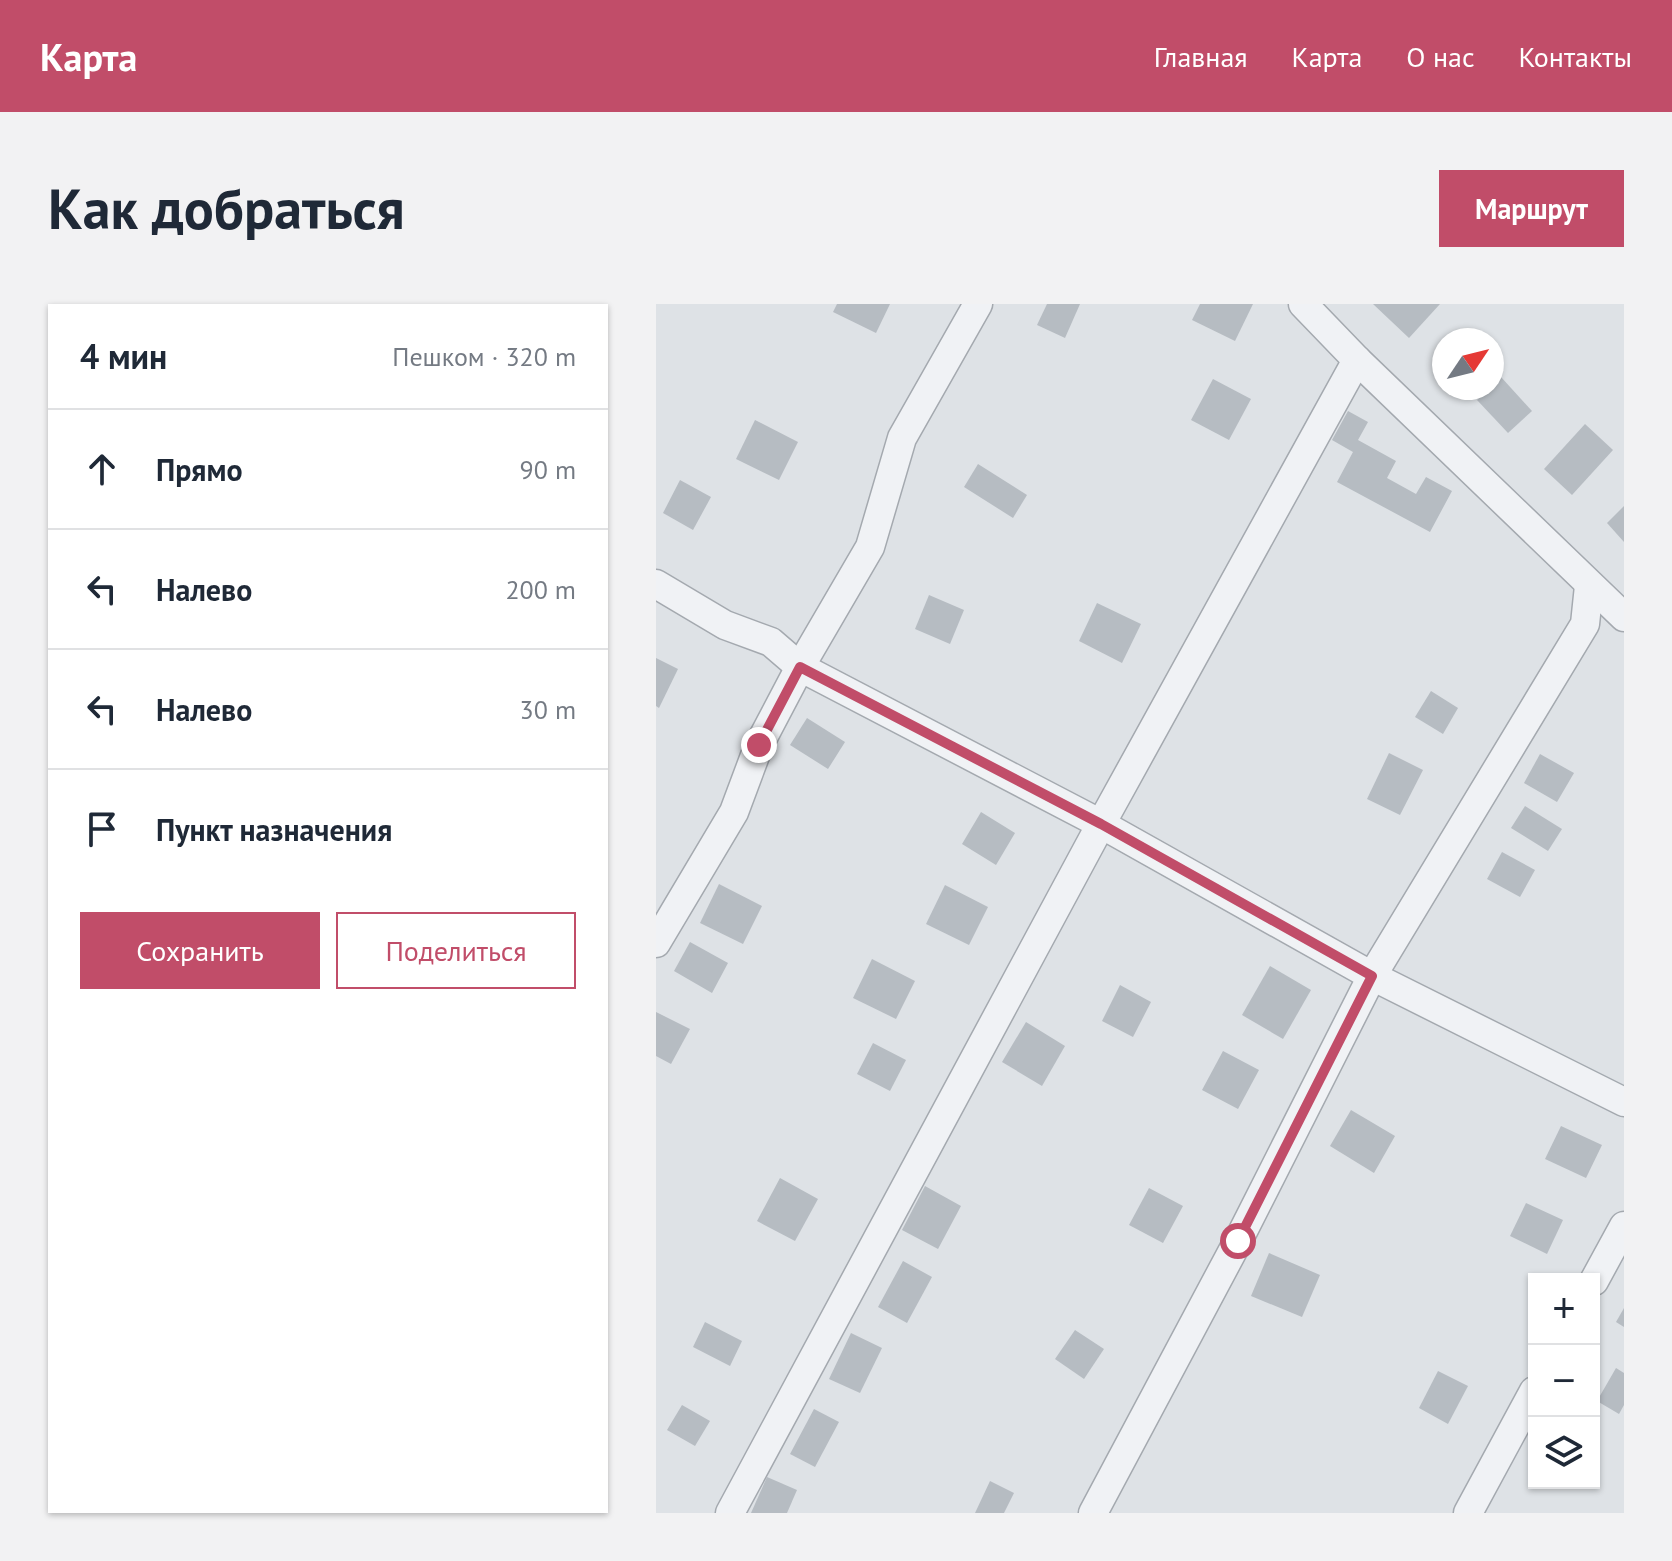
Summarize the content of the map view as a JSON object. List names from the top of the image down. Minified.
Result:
{"north":"top right","page":{"header":"Карта","nav":["Главная","Карта","О нас","Контакты"],"buttons":["Маршрут",["Сохранить","Поделиться"]],"title":"Как добраться","heading":["4 мин","Пешком · 320 m"],"list":[["Прямо","90 m"],["Налево","200 m"],["Налево","30 m"],"Пункт назначения"],"map_buttons":["+","−"]}}
